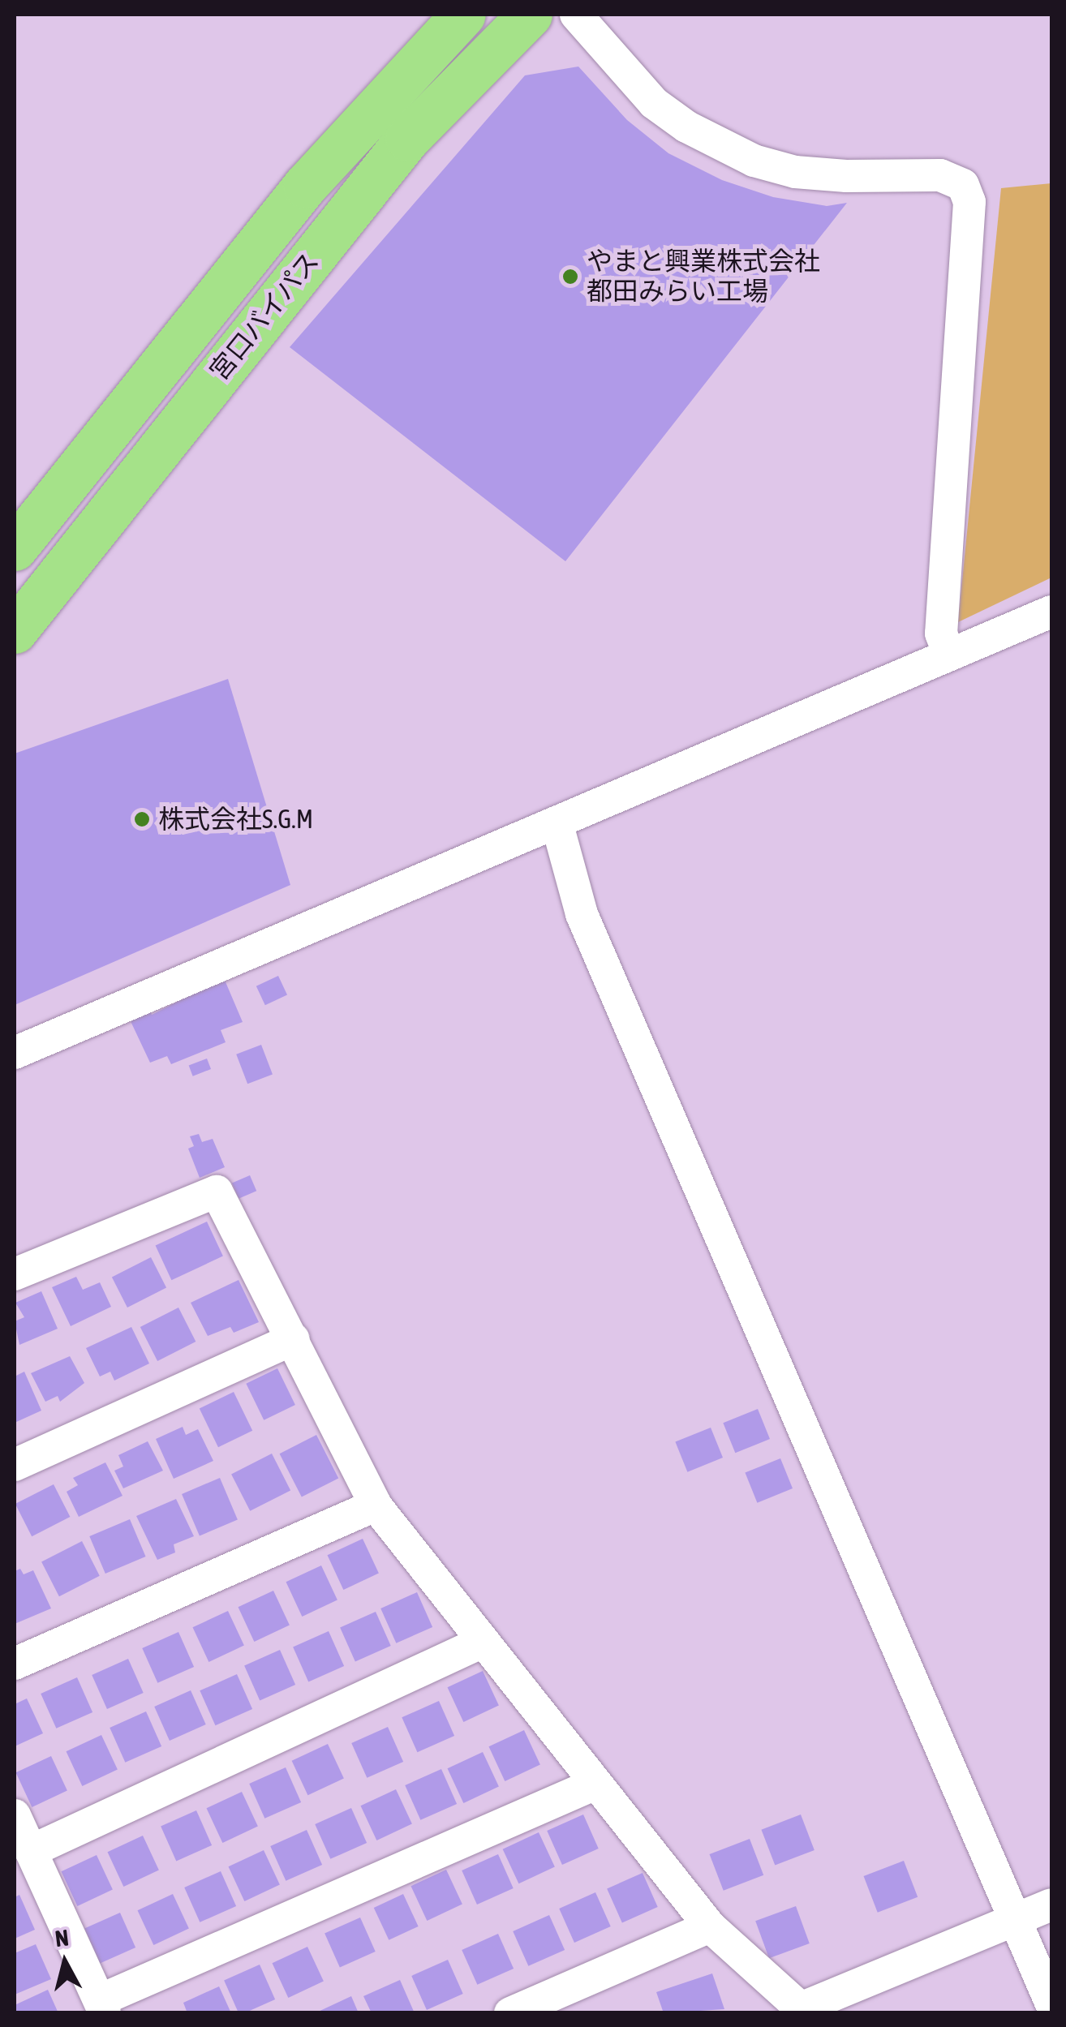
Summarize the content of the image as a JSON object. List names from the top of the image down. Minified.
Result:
{"streets":{"highway":["宮口バイパス"]},"places":["やまと興業株式会社 都田みらい工場","株式会社S.G.M"],"north":"top"}
